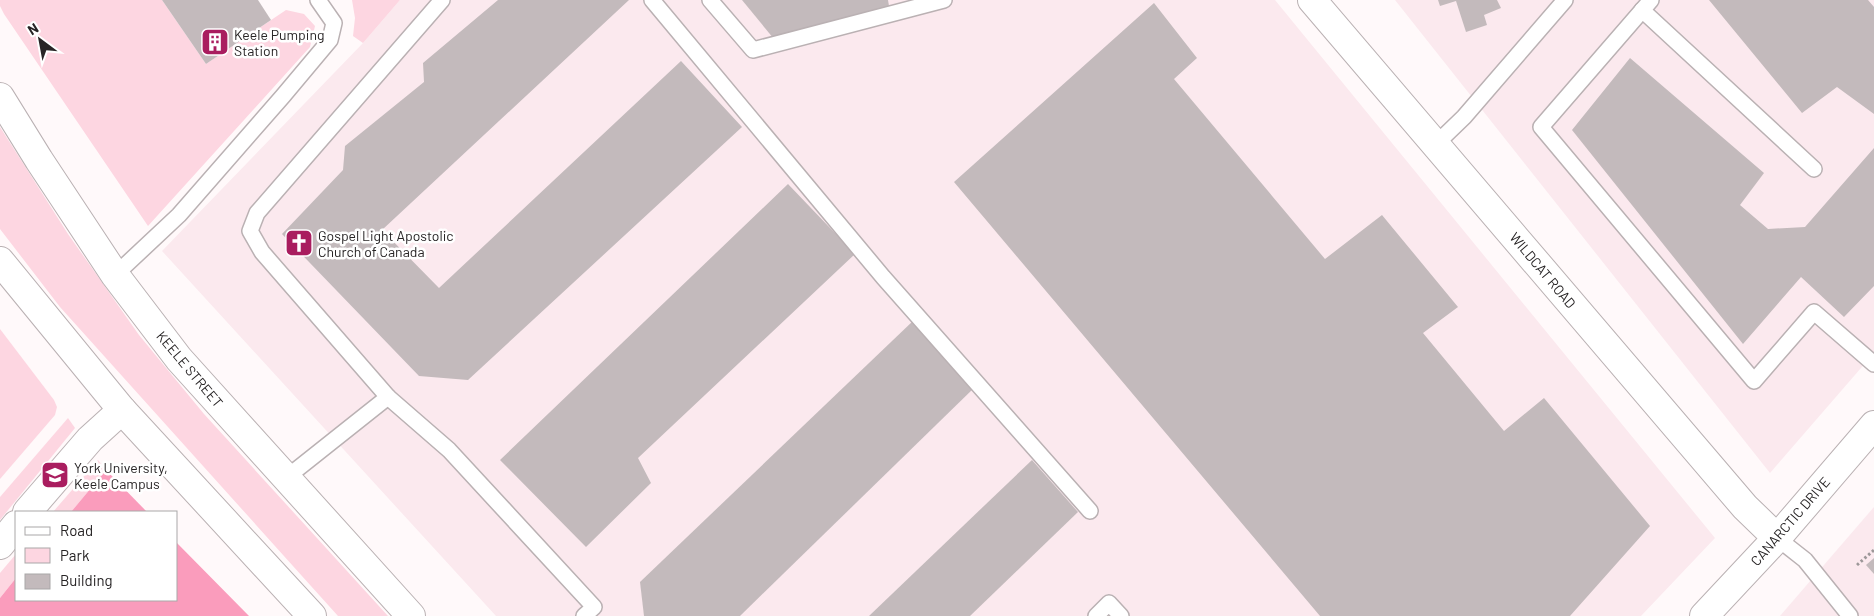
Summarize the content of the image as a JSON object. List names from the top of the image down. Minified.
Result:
{"streets":{"street":["WILDCAT ROAD","KEELE STREET","CANARCTIC DRIVE"]},"crossings":[["WILDCAT ROAD","CANARCTIC DRIVE"]],"places":{"building":["Keele Pumping Station"],"church":["Gospel Light Apostolic Church of Canada"],"school or university":["York University, Keele Campus"]},"legend":["Road","Park","Building"],"north":"top left"}
